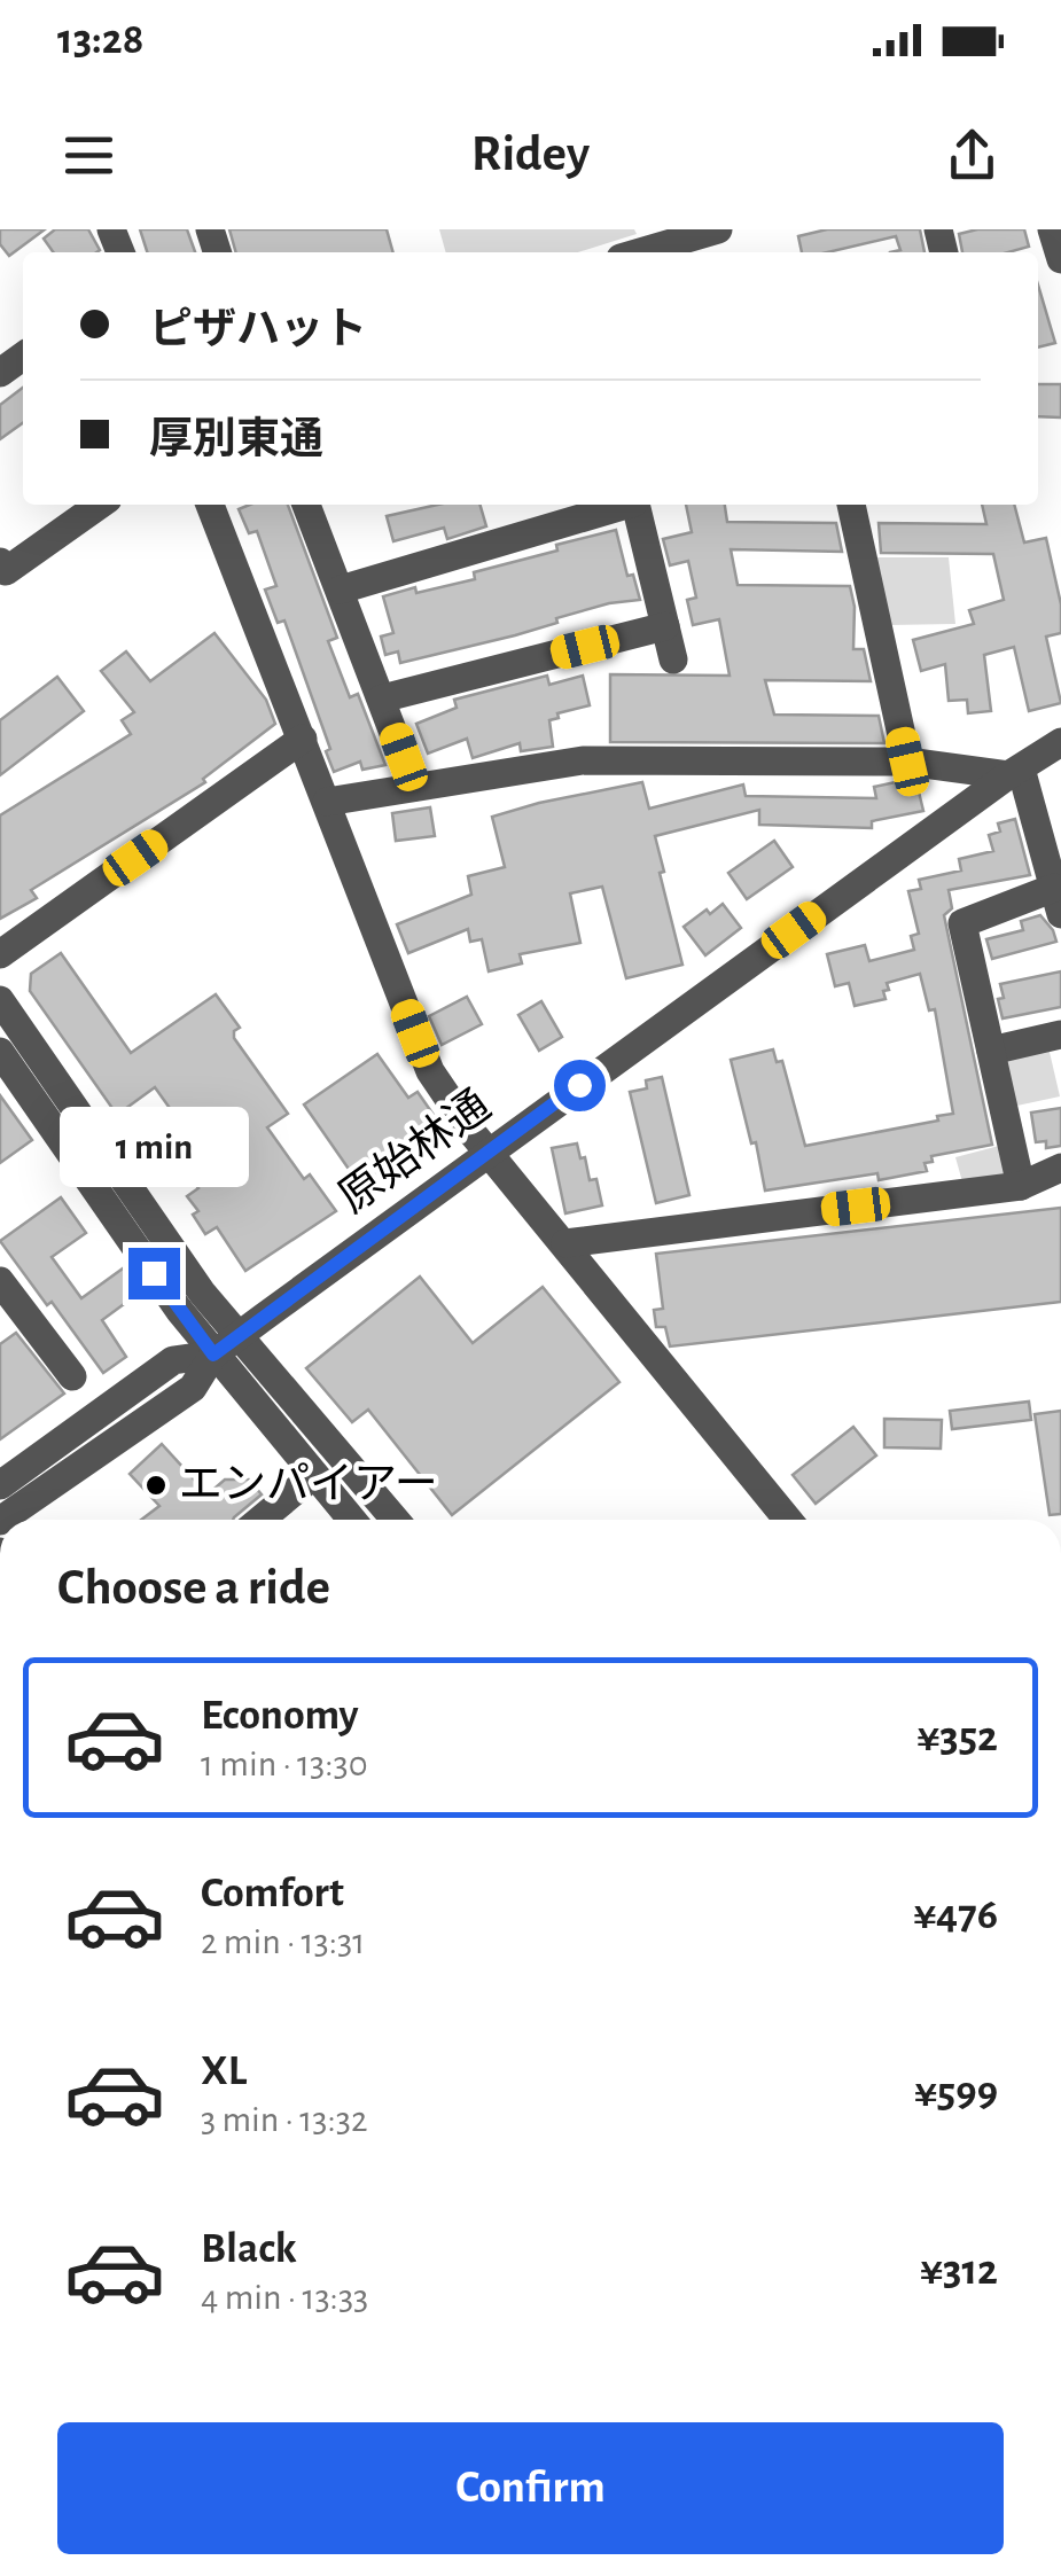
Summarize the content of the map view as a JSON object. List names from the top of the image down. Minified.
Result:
{"streets":{"street":["原始林通"]},"places":["エンパイアー"],"page":{"status":"13:28","header":"Ridey","banner":["ピザハット","厚別東通"],"bubble":"1 min","heading":"Choose a ride","list":[{"name":"Economy","note":"1 min · 13:30","value":"¥352"},{"name":"Comfort","note":"2 min · 13:31","value":"¥476"},{"name":"XL","note":"3 min · 13:32","value":"¥599"},{"name":"Black","note":"4 min · 13:33","value":"¥312"}],"buttons":"Confirm"}}
